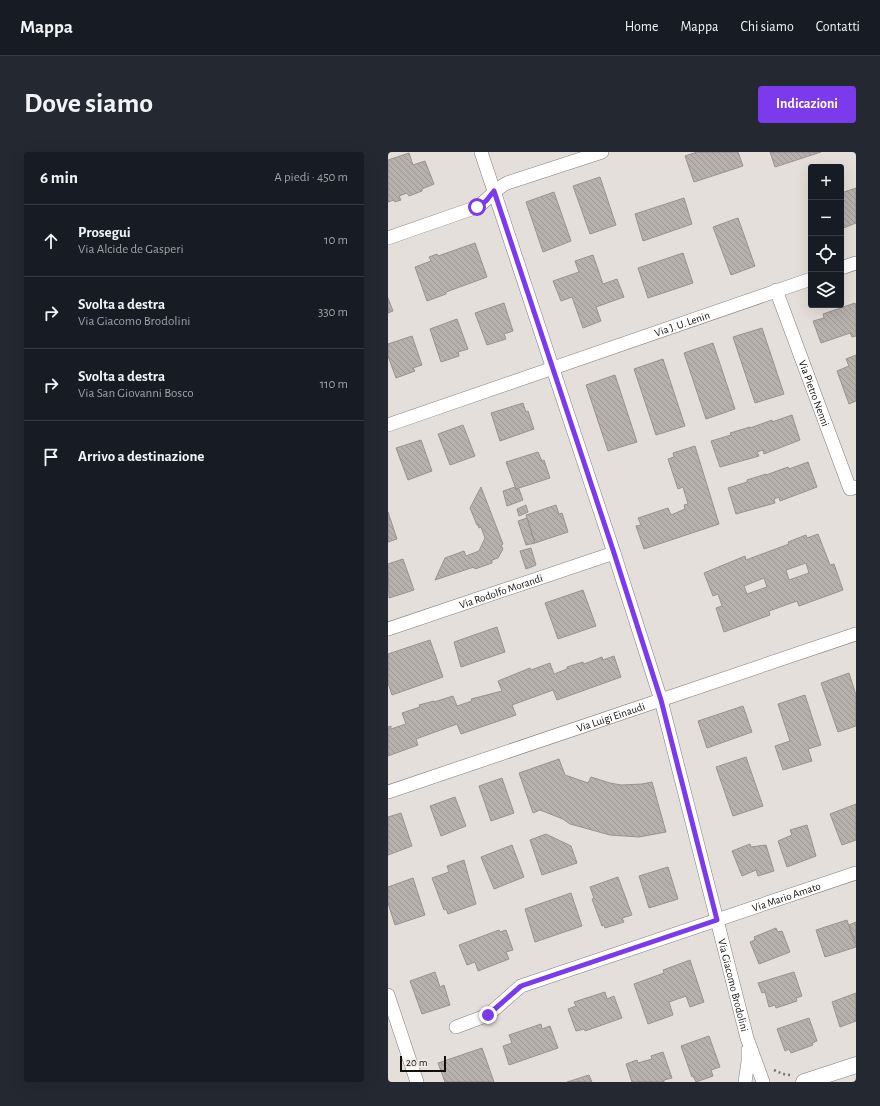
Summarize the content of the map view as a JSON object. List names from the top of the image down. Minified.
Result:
{"streets":{"street":["Via J. U. Lenin","Via Pietro Nenni","Via Rodolfo Morandi","Via Luigi Einaudi","Via Mario Amato","Via Giacomo Brodolini"]},"crossings":[["Via J. U. Lenin","Via Pietro Nenni"],["Via J. U. Lenin","Via Giacomo Brodolini"],["Via Rodolfo Morandi","Via Giacomo Brodolini"],["Via Luigi Einaudi","Via Giacomo Brodolini"],["Via Mario Amato","Via Giacomo Brodolini"]],"scale_bar":"20 m","page":{"header":"Mappa","nav":["Home","Mappa","Chi siamo","Contatti"],"buttons":"Indicazioni","title":"Dove siamo","heading":["6 min","A piedi · 450 m"],"map_buttons":["+","−"],"list":[["Prosegui","Via Alcide de Gasperi","10 m"],["Svolta a destra","Via Giacomo Brodolini","330 m"],["Svolta a destra","Via San Giovanni Bosco","110 m"],"Arrivo a destinazione"],"scale":"20 m"}}
